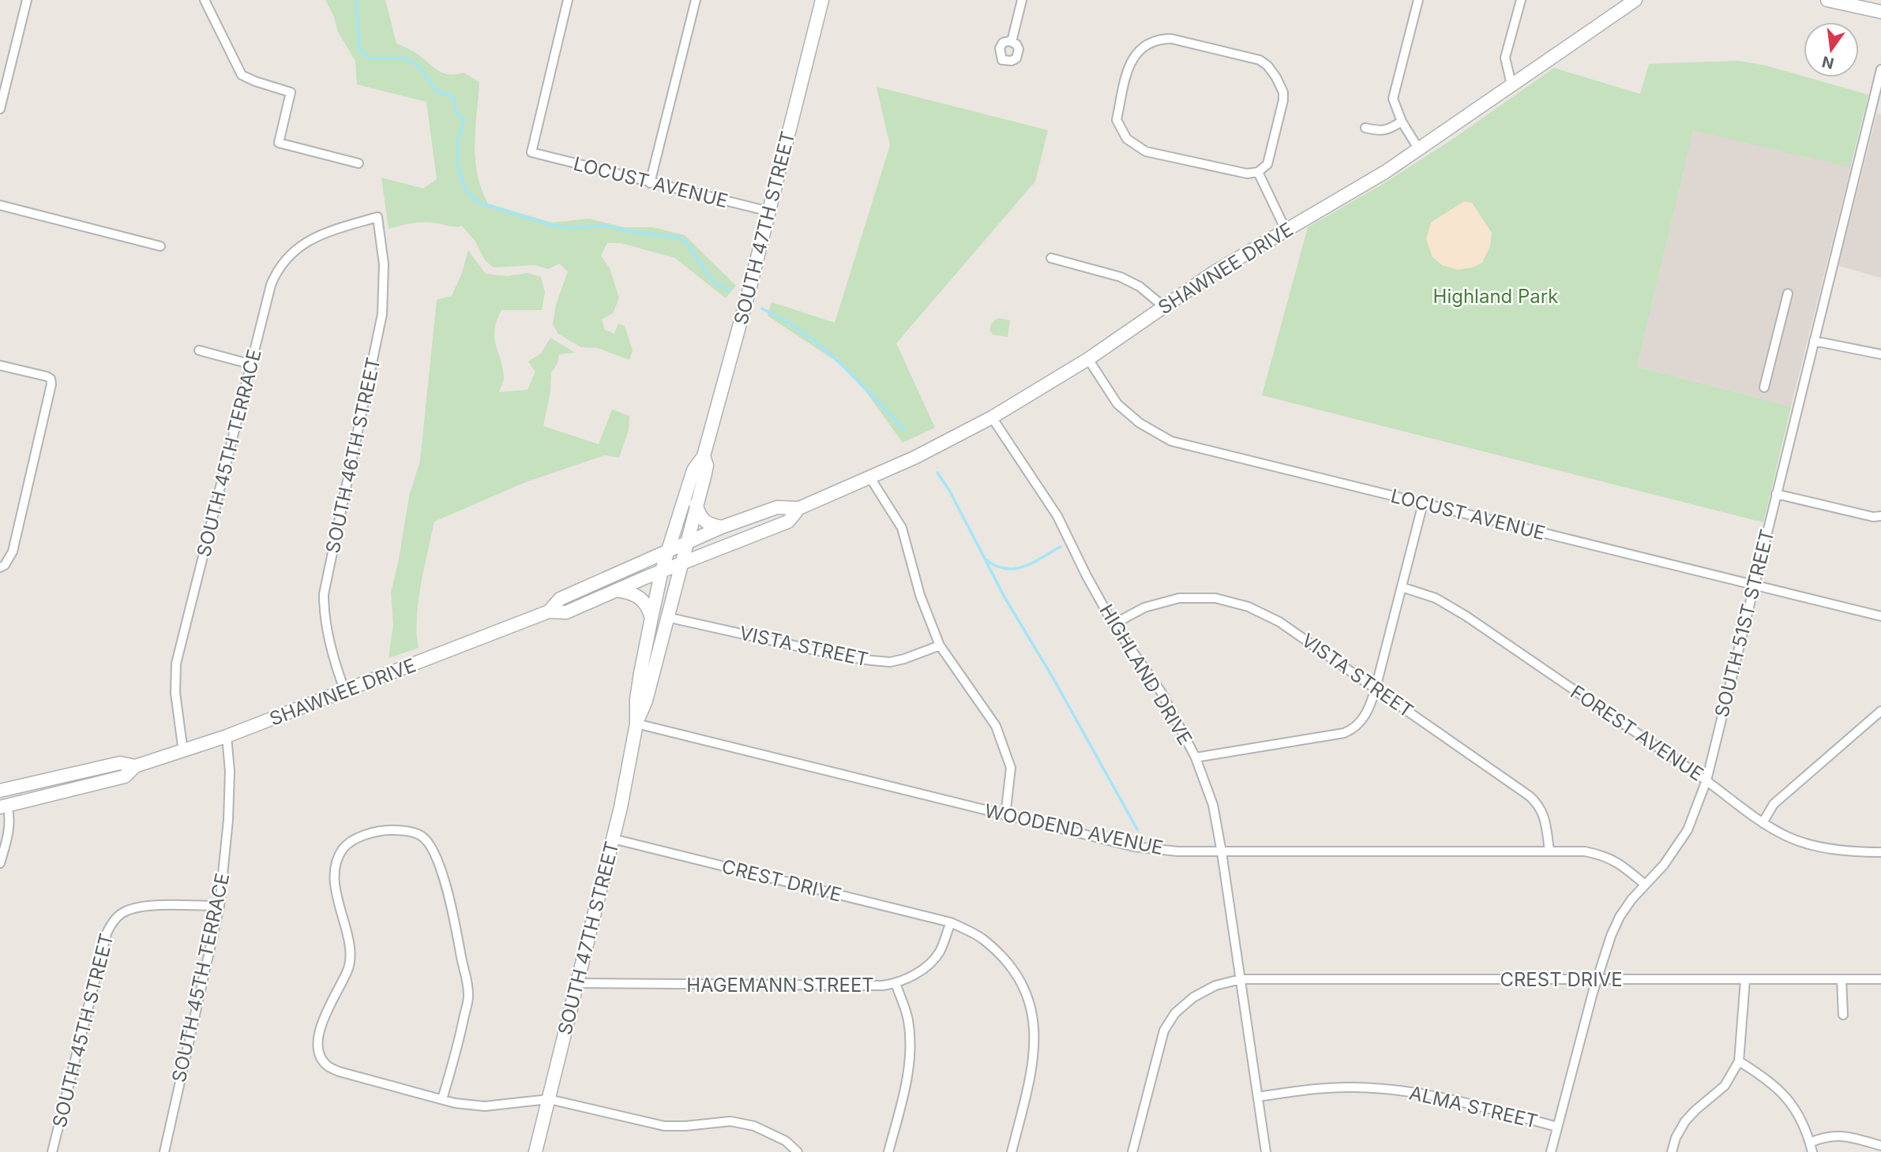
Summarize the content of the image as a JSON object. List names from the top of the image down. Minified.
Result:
{"streets":{"main road":["SOUTH 47TH STREET","SHAWNEE DRIVE"],"street":["LOCUST AVENUE","SOUTH 45TH TERRACE","SOUTH 46TH STREET","SOUTH 51ST STREET","VISTA STREET","HIGHLAND DRIVE","FOREST AVENUE","WOODEND AVENUE","CREST DRIVE","HAGEMANN STREET","SOUTH 45TH STREET","ALMA STREET"]},"crossings":[["LOCUST AVENUE","SOUTH 47TH STREET"],["LOCUST AVENUE","SHAWNEE DRIVE"],["LOCUST AVENUE","SOUTH 51ST STREET"],["SOUTH 47TH STREET","SHAWNEE DRIVE"],["SOUTH 47TH STREET","VISTA STREET"],["SOUTH 47TH STREET","WOODEND AVENUE"],["SOUTH 47TH STREET","CREST DRIVE"],["SOUTH 47TH STREET","HAGEMANN STREET"],["SHAWNEE DRIVE","SOUTH 45TH TERRACE"],["SHAWNEE DRIVE","SOUTH 46TH STREET"],["SHAWNEE DRIVE","HIGHLAND DRIVE"],["SOUTH 45TH TERRACE","SOUTH 46TH STREET"],["SOUTH 45TH TERRACE","SOUTH 45TH STREET"],["SOUTH 51ST STREET","FOREST AVENUE"],["SOUTH 51ST STREET","WOODEND AVENUE"],["SOUTH 51ST STREET","CREST DRIVE"],["SOUTH 51ST STREET","ALMA STREET"],["VISTA STREET","HIGHLAND DRIVE"],["VISTA STREET","WOODEND AVENUE"],["HIGHLAND DRIVE","WOODEND AVENUE"],["HIGHLAND DRIVE","CREST DRIVE"],["HIGHLAND DRIVE","ALMA STREET"],["CREST DRIVE","HAGEMANN STREET"]],"parks":["Highland Park"],"north":"bottom"}
